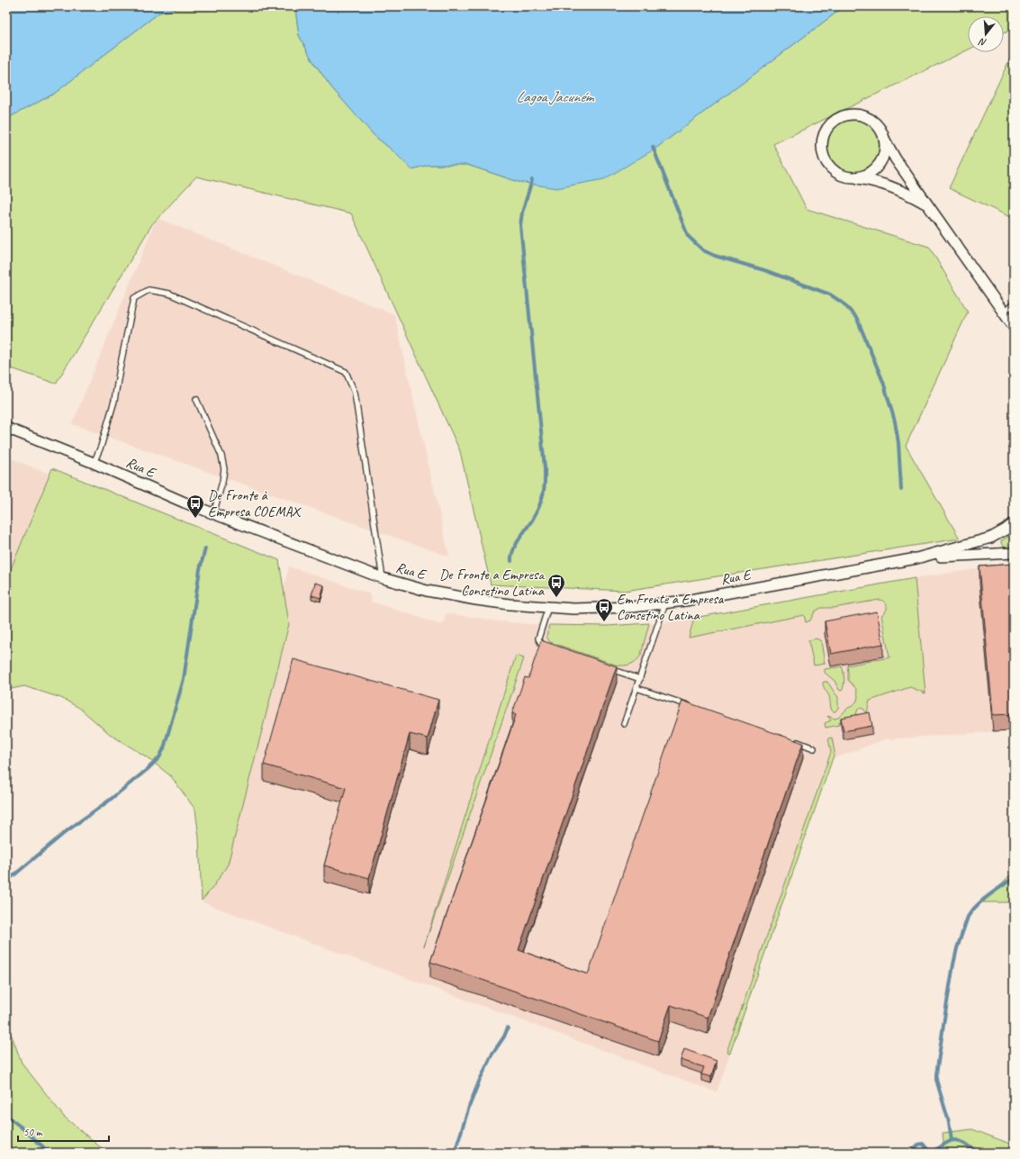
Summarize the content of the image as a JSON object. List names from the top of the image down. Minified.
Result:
{"streets":{"street":["Rua E"]},"water":["Lagoa Jacuném"],"places":{"bus stop":["De Fronte à Empresa COEMAX","De Fronte a Empresa Consetino Latina","Em Frente à Empresa Consetino Latina"]},"scale_bar":"50 m","north":"bottom"}
